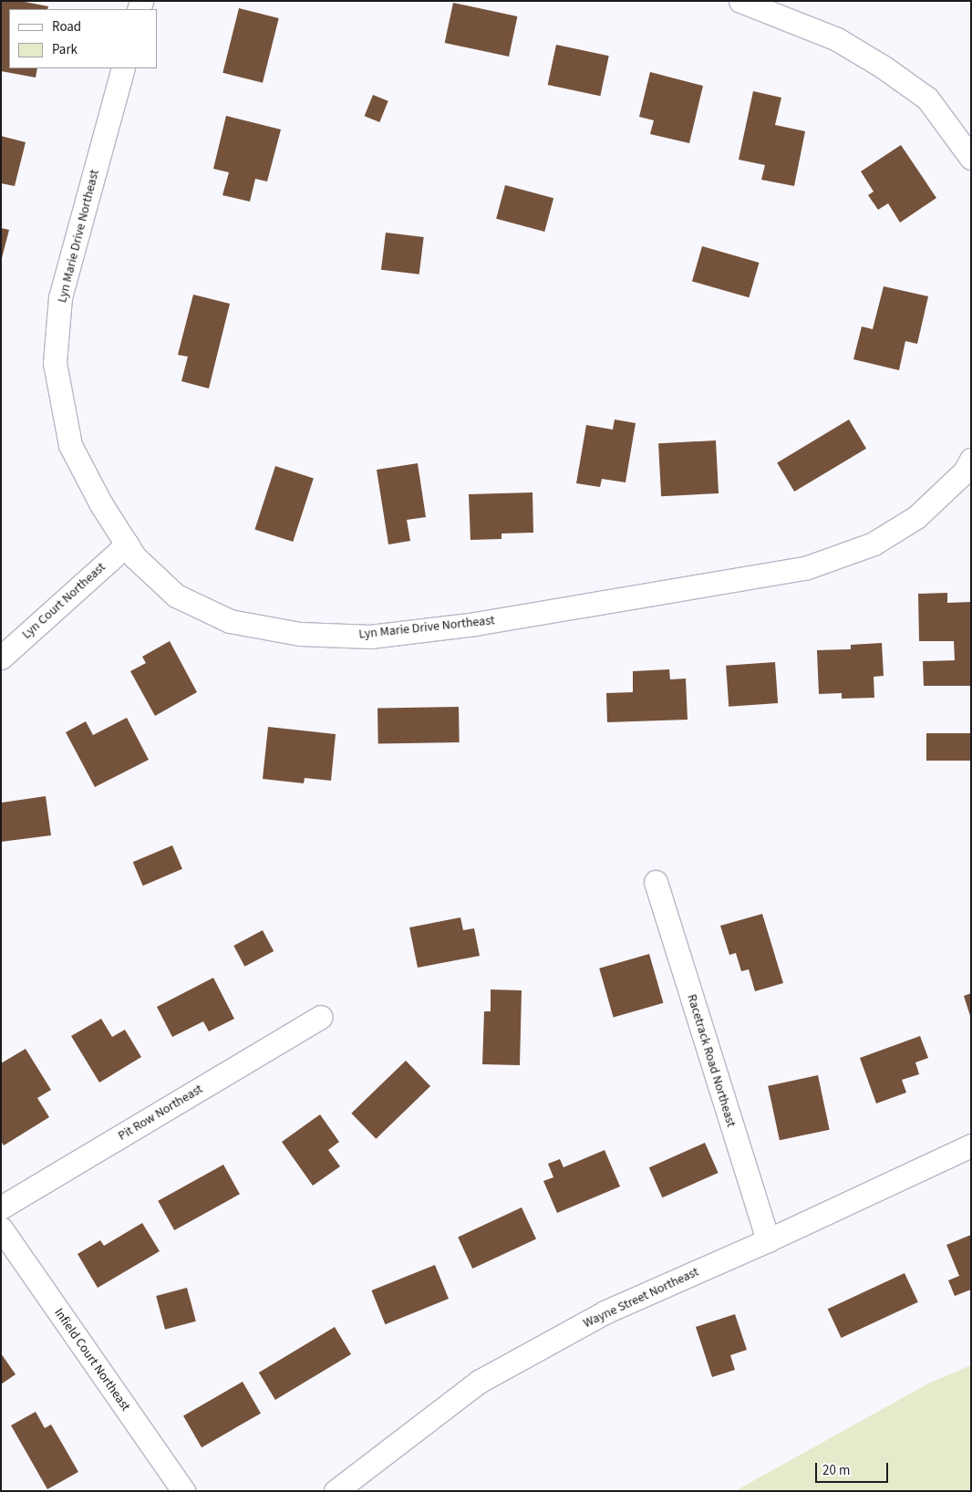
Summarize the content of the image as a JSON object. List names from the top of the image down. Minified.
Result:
{"streets":{"street":["Lyn Marie Drive Northeast","Lyn Court Northeast","Racetrack Road Northeast","Pit Row Northeast","Wayne Street Northeast","Infield Court Northeast"]},"crossings":[["Lyn Marie Drive Northeast","Lyn Court Northeast"],["Racetrack Road Northeast","Wayne Street Northeast"]],"legend":["Road","Park"],"scale_bar":"20 m"}
